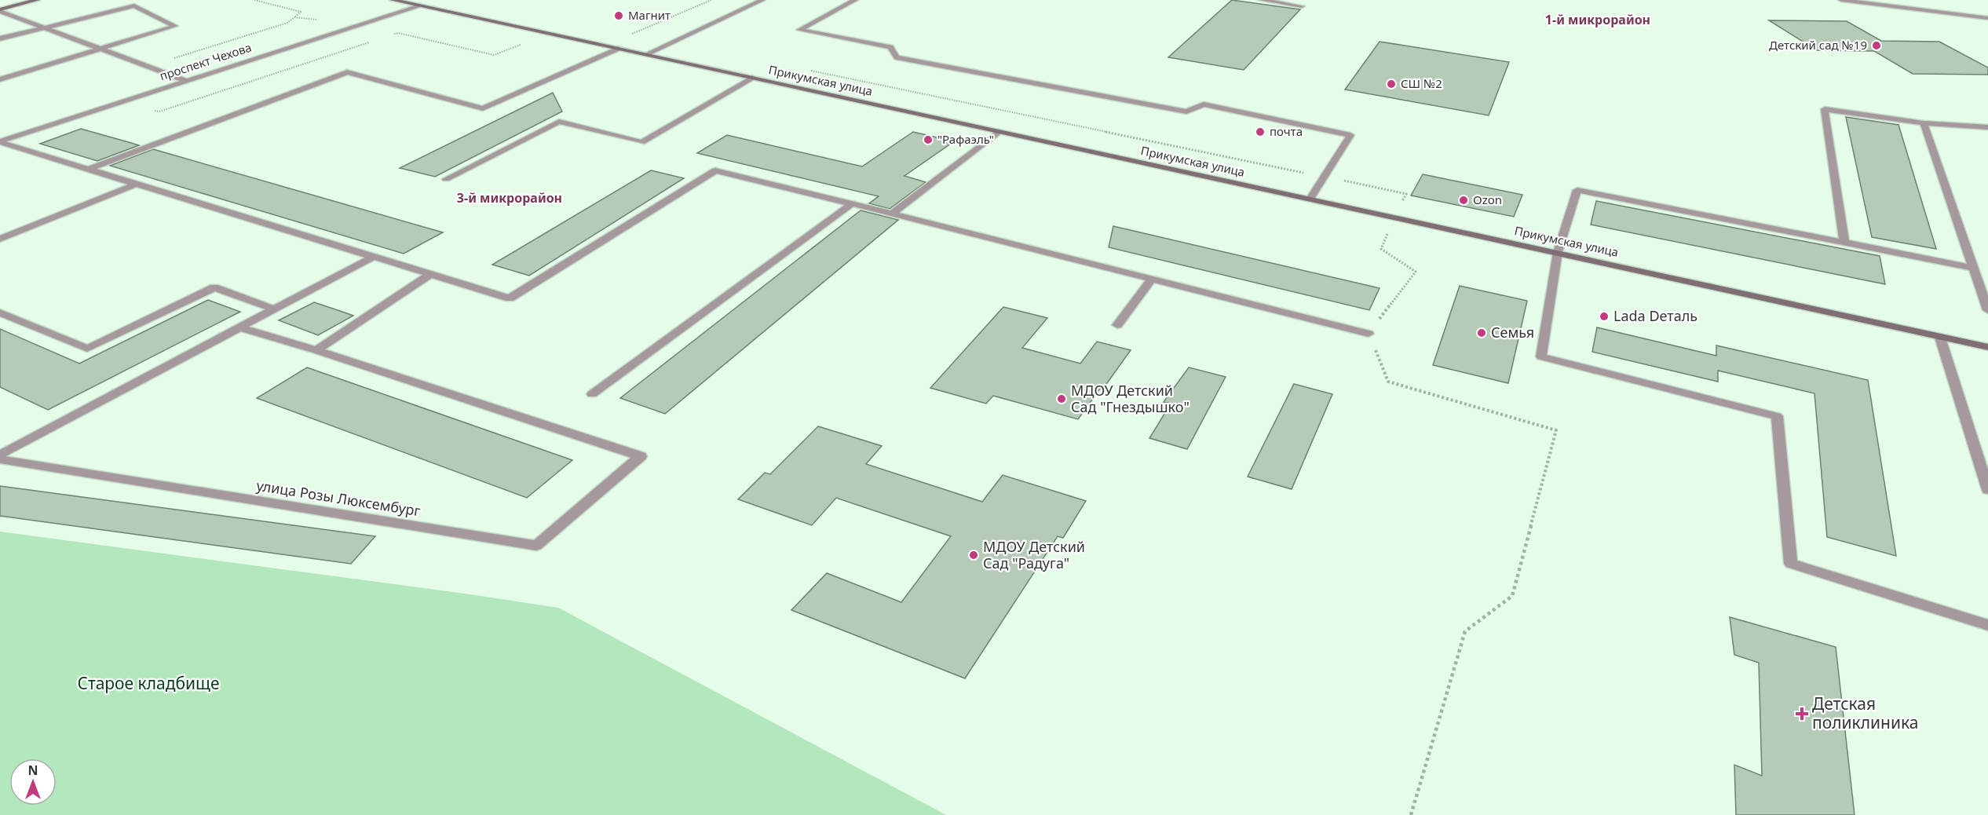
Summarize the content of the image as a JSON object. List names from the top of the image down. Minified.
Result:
{"streets":{"main road":["Прикумская улица"],"street":["проспект Чехова","улица Розы Люксембург"]},"crossings":[["проспект Чехова","Прикумская улица"]],"districts":["1-й микрорайон","3-й микрорайон"],"parks":["Старое кладбище"],"places":{"other":["Магнит","Детский сад №19","СШ №2","почта","\"Рафаэль\"","Ozon","Lada Dеталь","Семья","МДОУ Детский Сад \"Гнездышко\"","МДОУ Детский Сад \"Радуга\""],"health":["Детская поликлиника"]},"north":"top"}
